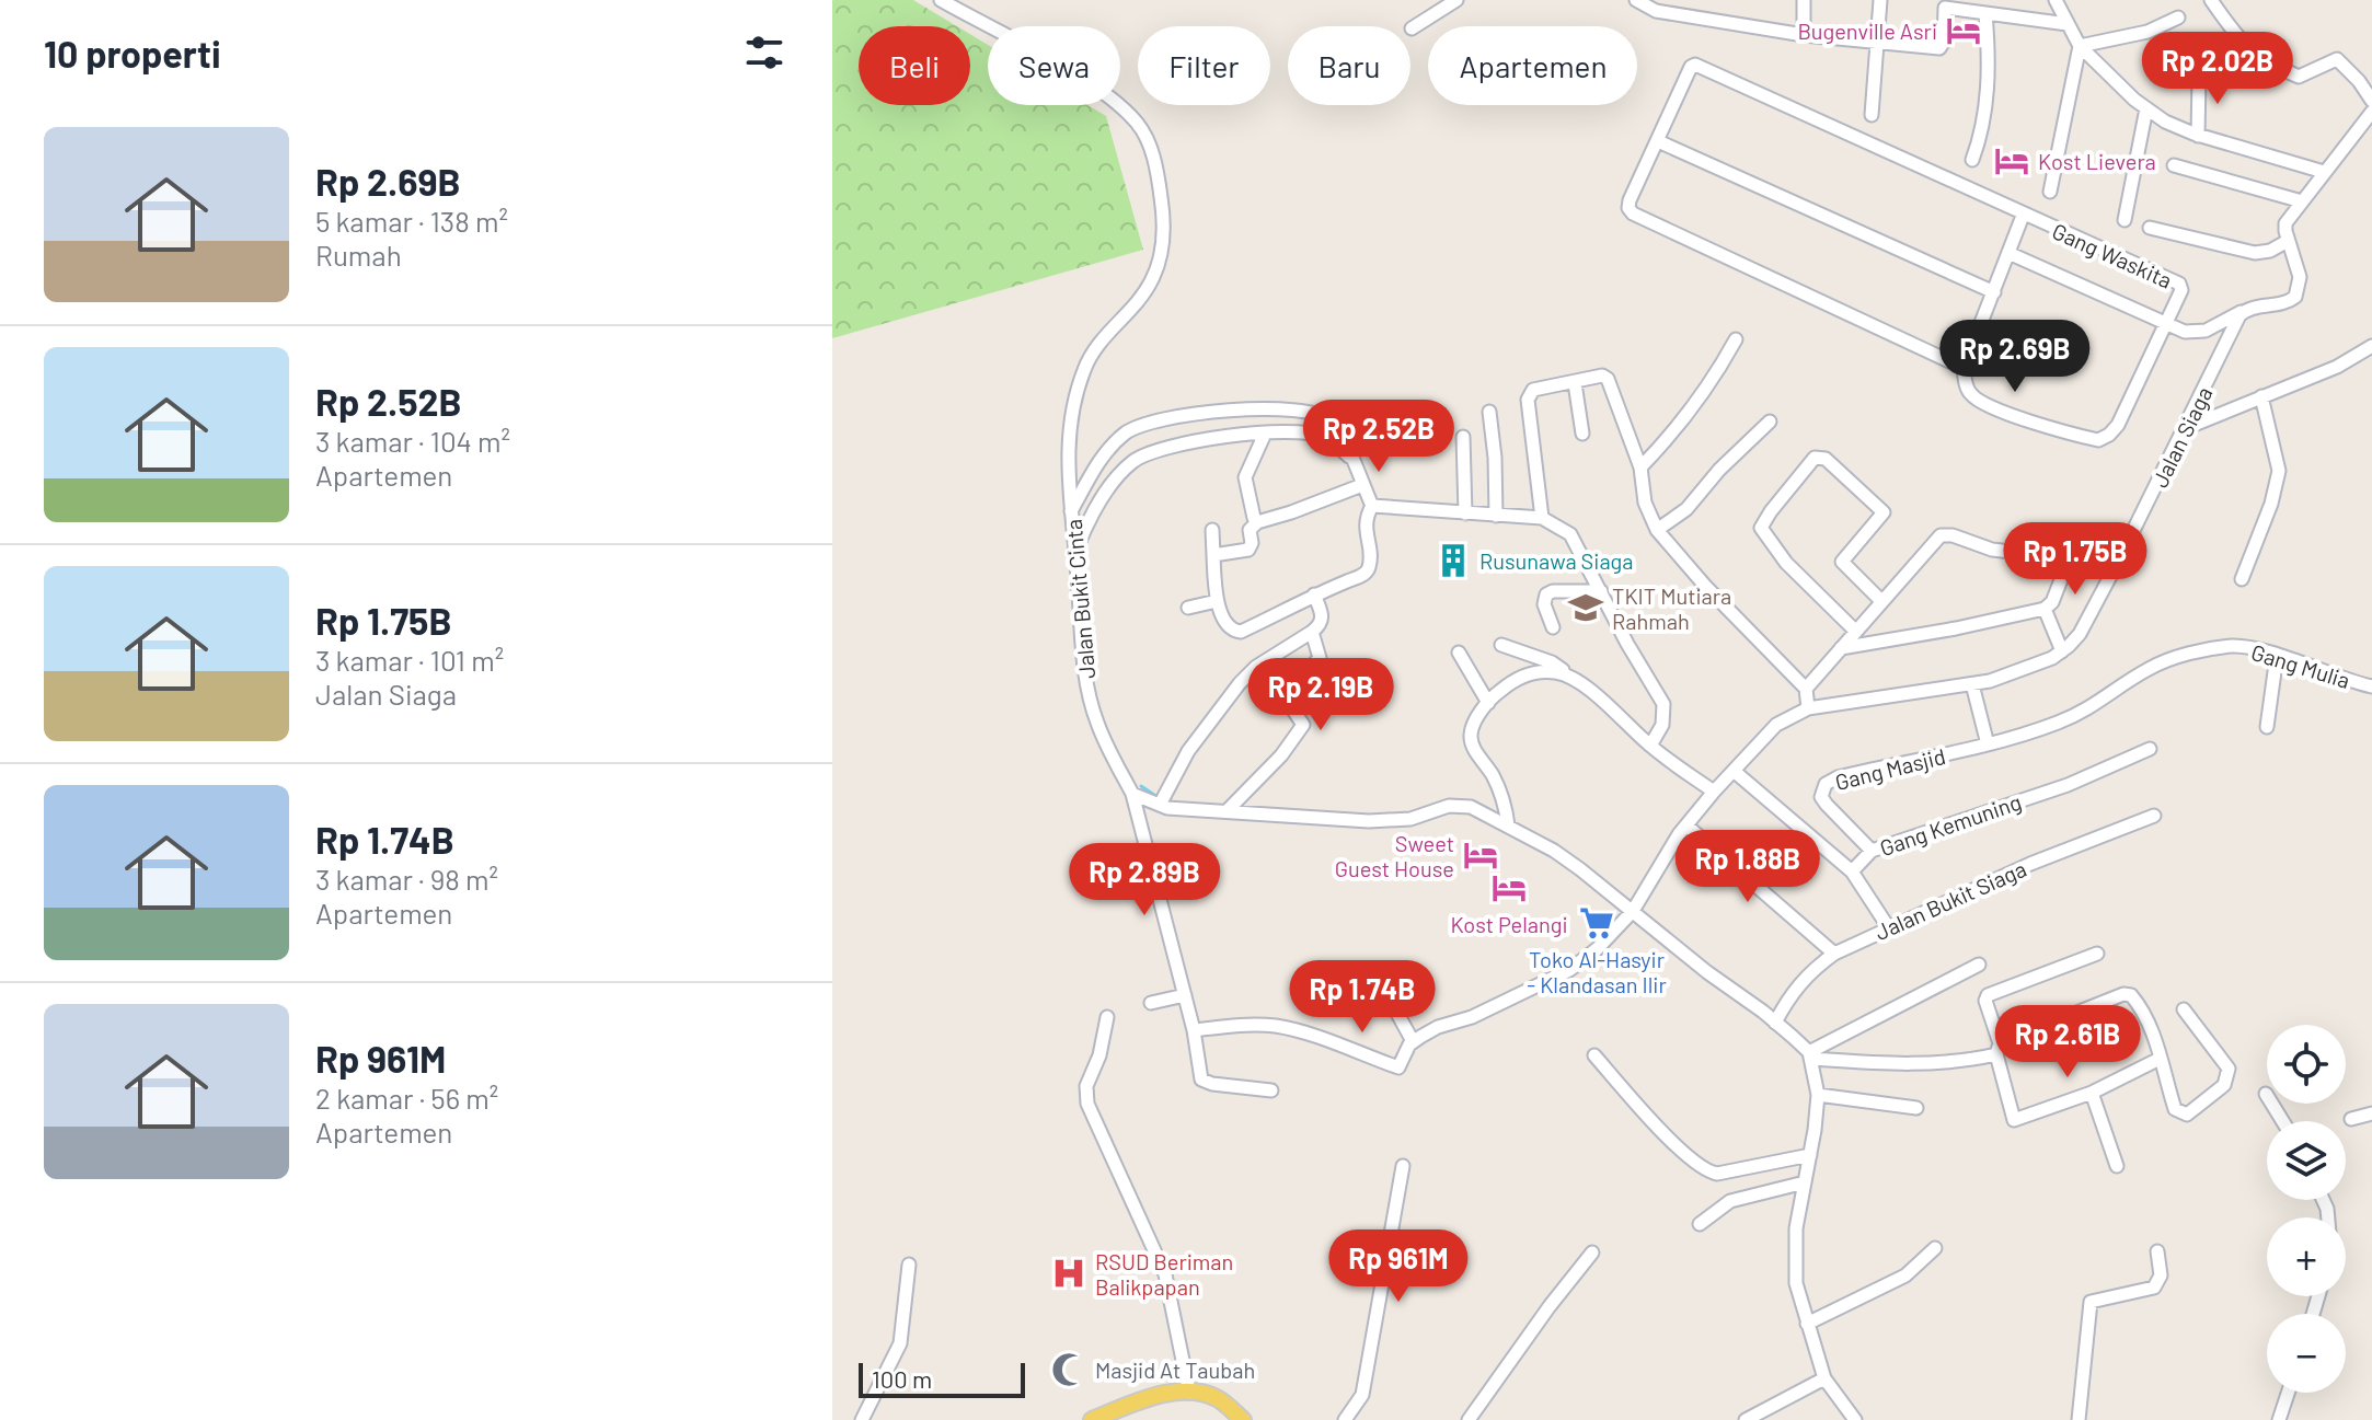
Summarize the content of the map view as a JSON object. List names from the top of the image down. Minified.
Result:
{"streets":{"street":["Gang Waskita","Jalan Siaga","Jalan Bukit Cinta","Gang Mulia","Gang Masjid","Gang Kemuning","Jalan Bukit Siaga"]},"crossings":[["Gang Waskita","Jalan Siaga"],["Jalan Siaga","Jalan Bukit Cinta"],["Gang Mulia","Gang Masjid"],["Gang Masjid","Gang Kemuning"]],"places":{"hotel":["Bugenville Asri","Kost Lievera","Sweet Guest House","Kost Pelangi"],"building":["Rusunawa Siaga"],"school or university":["TKIT Mutiara Rahmah"],"supermarket":["Toko Al-Hasyir - Klandasan Ilir"],"hospital":["RSUD Beriman Balikpapan"],"mosque":["Masjid At Taubah"]},"scale_bar":"100 m","page":{"heading":"10 properti","chip":["Beli","Sewa","Filter","Baru","Apartemen"],"price":["Rp 2.02B","Rp 2.69B","Rp 2.52B","Rp 1.75B","Rp 2.19B","Rp 1.88B","Rp 2.89B","Rp 1.74B","Rp 2.61B","Rp 961M"],"list":[{"name":"Rp 2.69B","note":"5 kamar · 138 m² · Rumah"},{"name":"Rp 2.52B","note":"3 kamar · 104 m² · Apartemen"},{"name":"Rp 1.75B","note":"3 kamar · 101 m² · Jalan Siaga"},{"name":"Rp 1.74B","note":"3 kamar · 98 m² · Apartemen"},{"name":"Rp 961M","note":"2 kamar · 56 m² · Apartemen"}],"map_buttons":["+","−"],"scale":"100 m"}}
